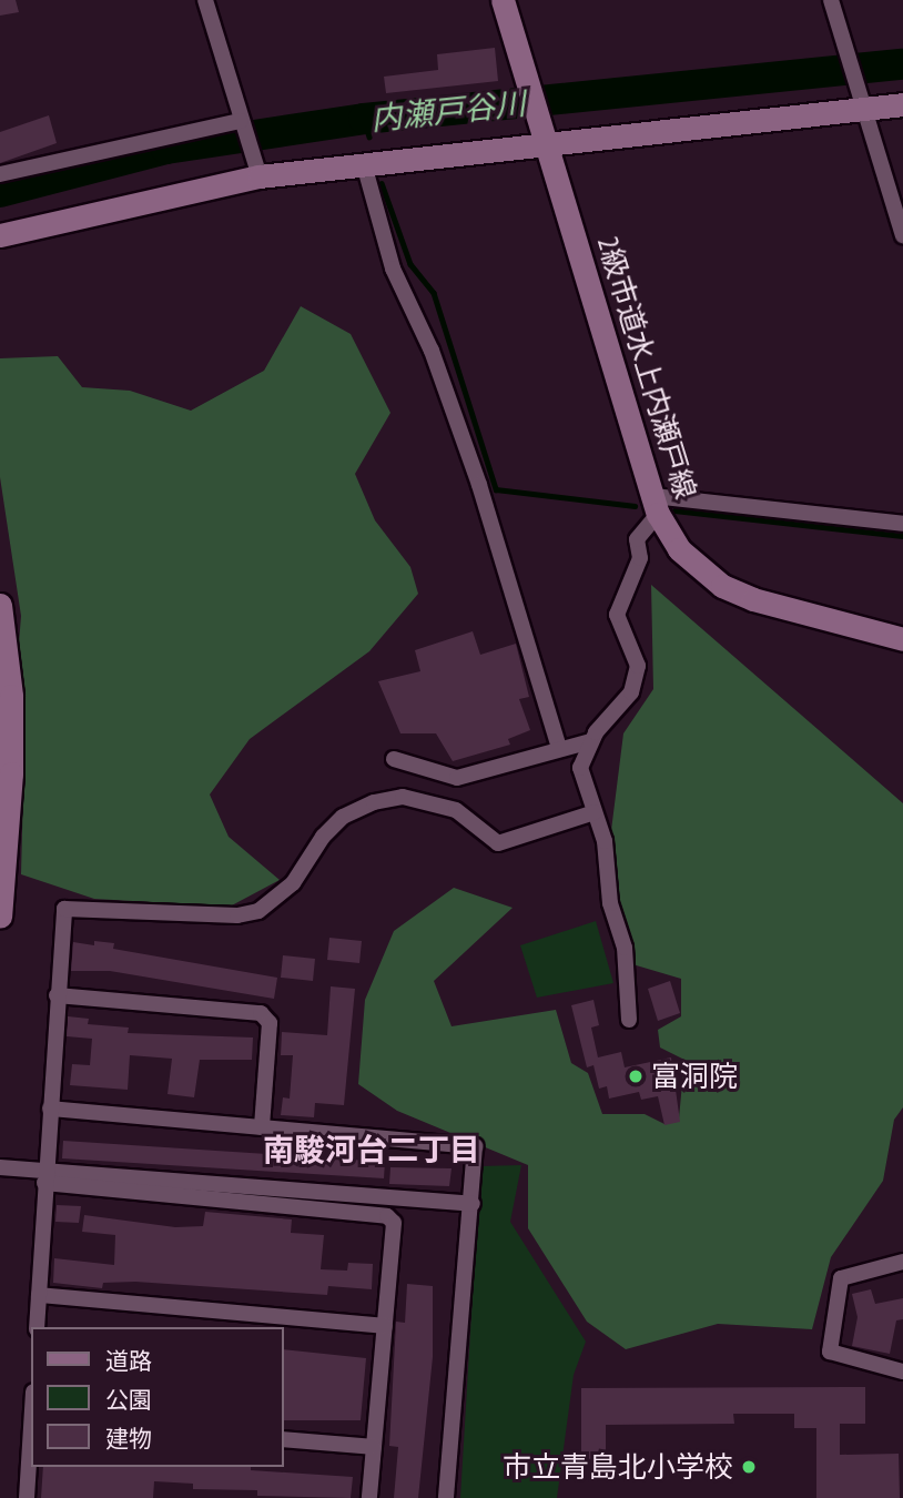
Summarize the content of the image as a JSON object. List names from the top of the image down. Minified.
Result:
{"streets":{"street":["2級市道水上内瀬戸線"]},"districts":["南駿河台二丁目"],"water":["内瀬戸谷川"],"places":["富洞院","市立青島北小学校"],"legend":["道路","公園","建物"]}
